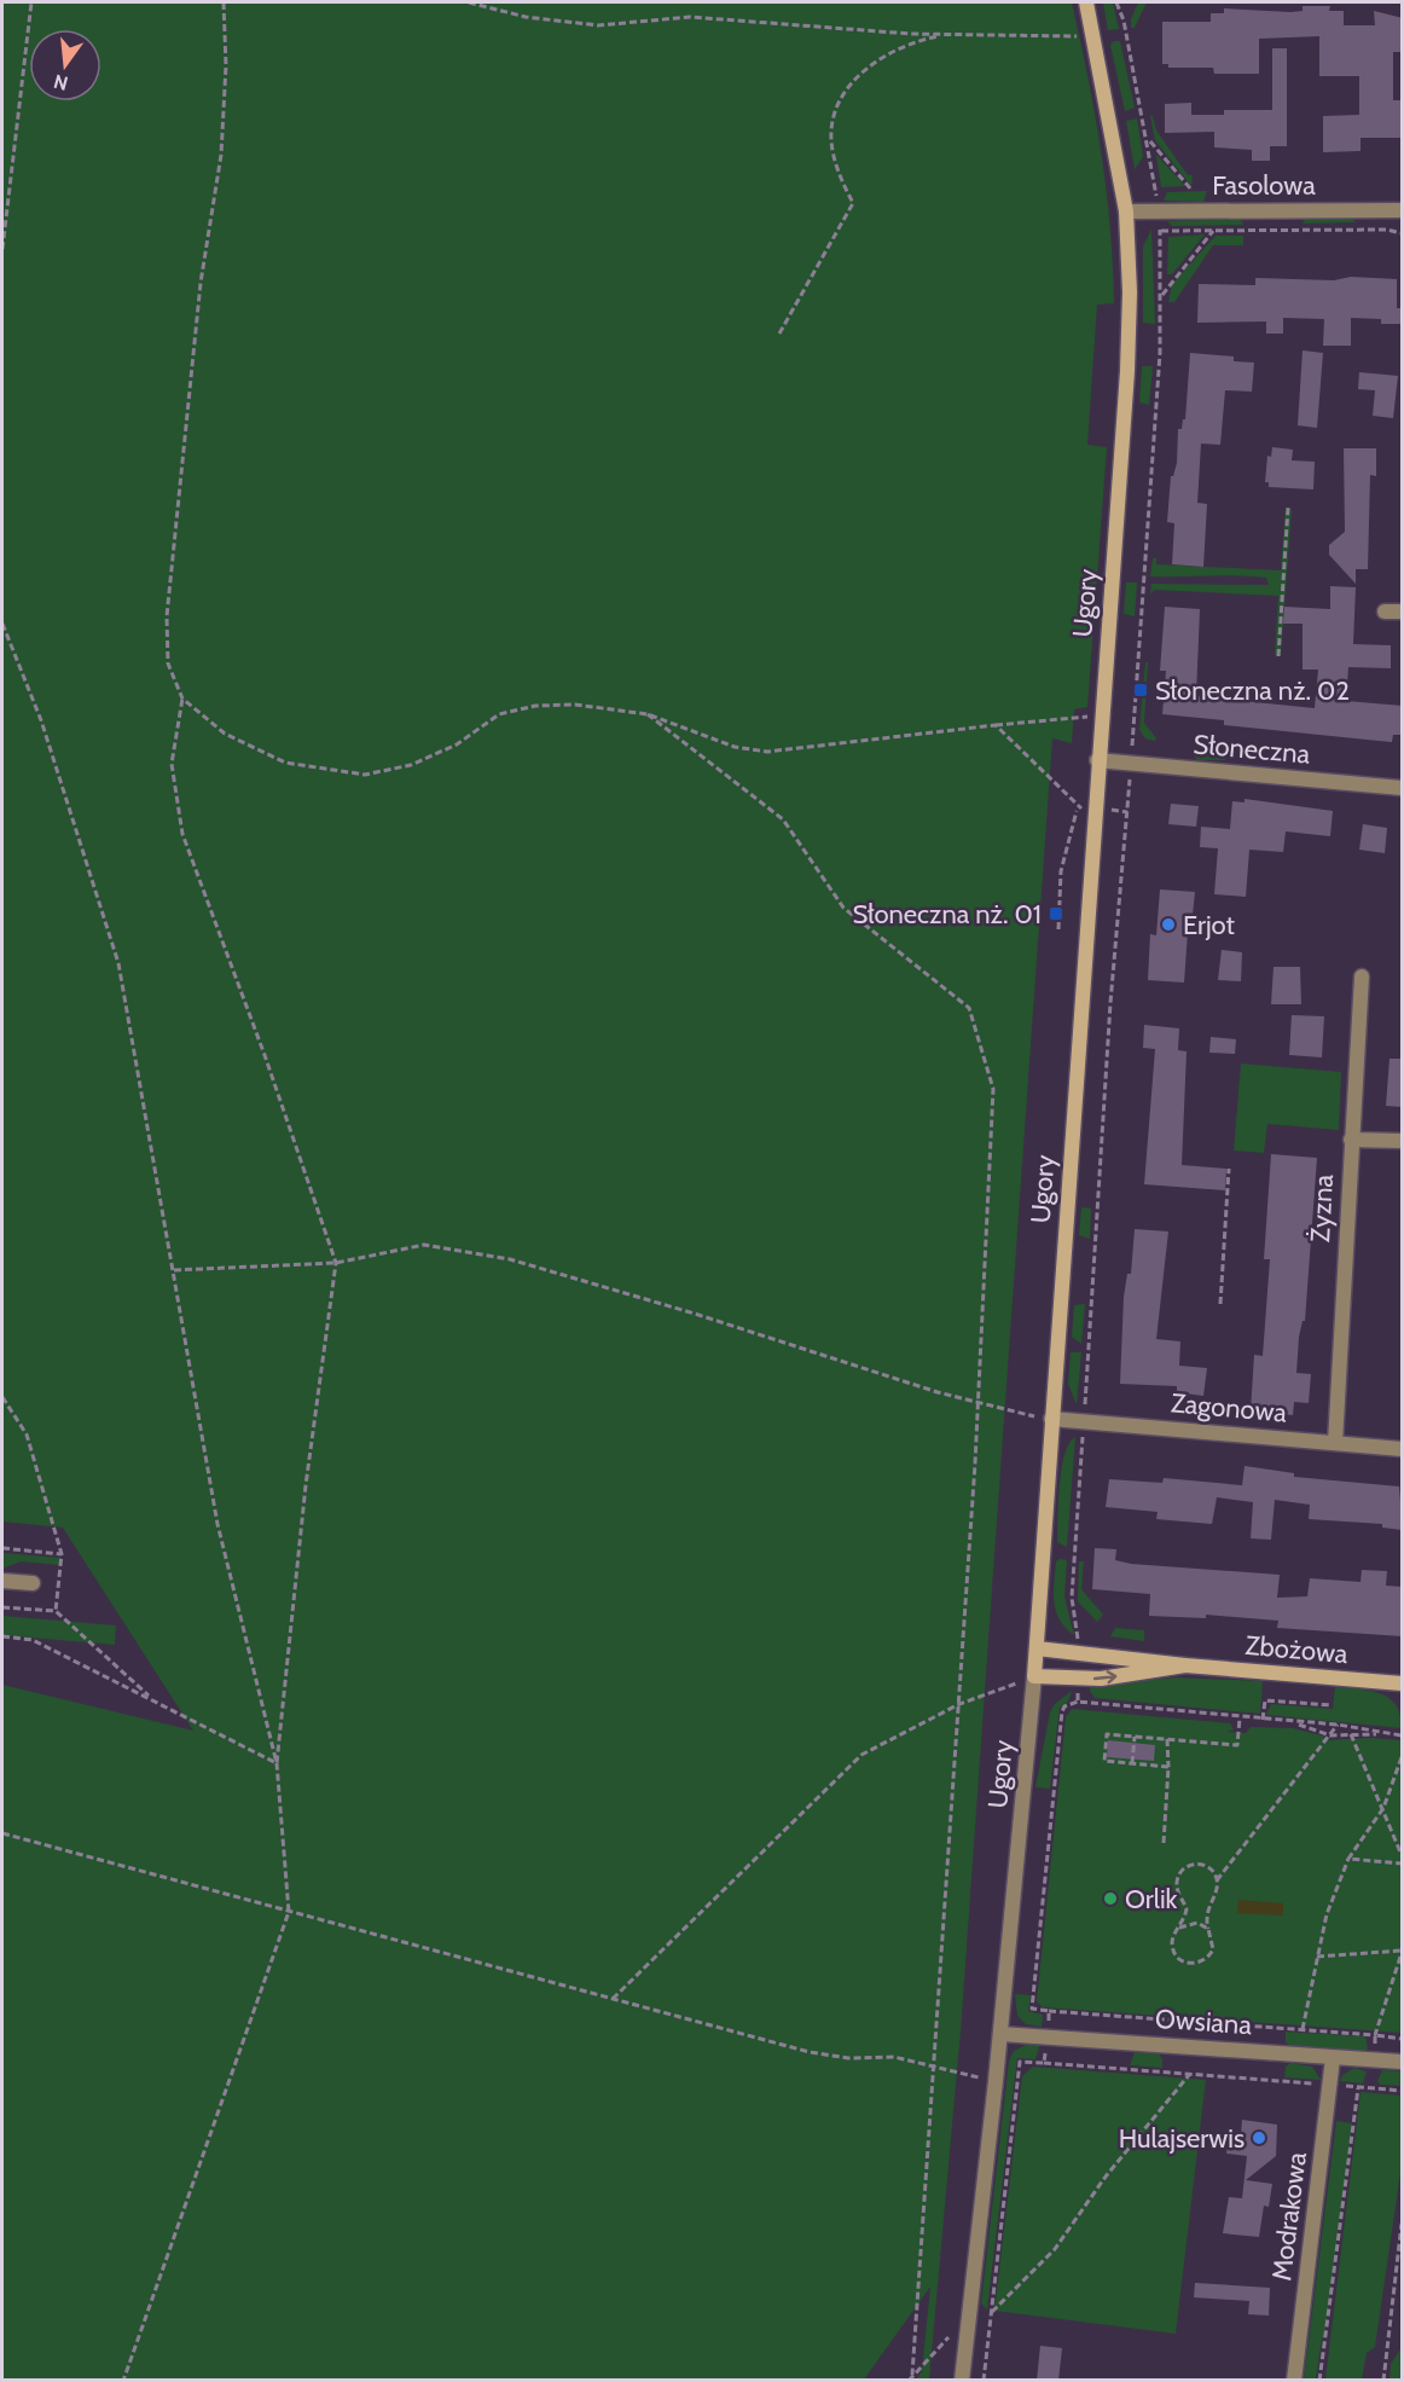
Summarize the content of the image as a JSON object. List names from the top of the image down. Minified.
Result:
{"streets":{"street":["Fasolowa","Ugory","Słoneczna","Żyzna","Zagonowa","Zbożowa","Owsiana","Modrakowa"]},"crossings":[["Fasolowa","Ugory"],["Ugory","Słoneczna"],["Ugory","Zagonowa"],["Ugory","Zbożowa"],["Ugory","Owsiana"],["Żyzna","Zagonowa"],["Owsiana","Modrakowa"]],"places":{"transit":["Słoneczna nż. 02","Słoneczna nż. 01"],"other":["Erjot","Orlik","Hulajserwis"]},"north":"bottom"}
